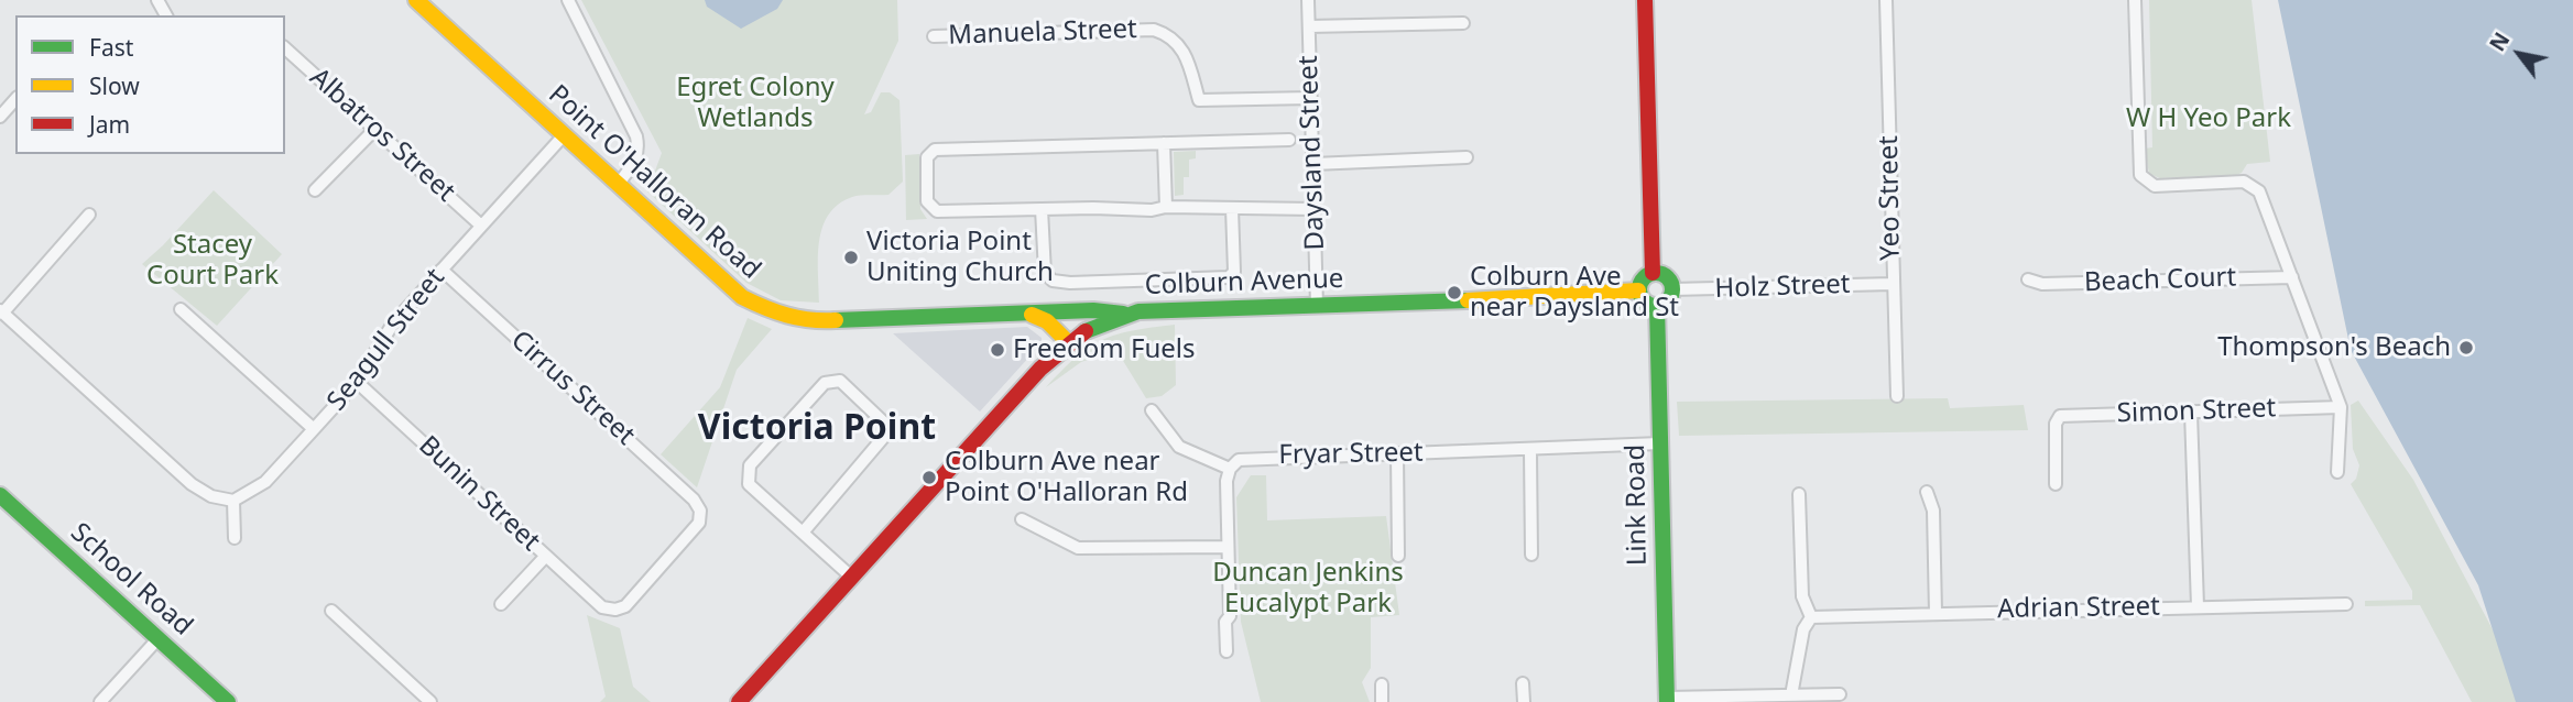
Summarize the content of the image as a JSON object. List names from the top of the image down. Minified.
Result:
{"streets":{"street":["Manuela Street","Albatros Street","Daysland Street","Point O'Halloran Road","Yeo Street","Beach Court","Colburn Avenue","Holz Street","Seagull Street","Cirrus Street","Simon Street","Fryar Street","Bunin Street","Link Road","School Road","Adrian Street"]},"crossings":[["Manuela Street","Daysland Street"],["Albatros Street","Seagull Street"],["Daysland Street","Colburn Avenue"],["Point O'Halloran Road","Colburn Avenue"],["Point O'Halloran Road","Seagull Street"],["Yeo Street","Holz Street"],["Colburn Avenue","Holz Street"],["Colburn Avenue","Link Road"],["Holz Street","Link Road"],["Seagull Street","Cirrus Street"],["Seagull Street","Bunin Street"],["Cirrus Street","Bunin Street"],["Fryar Street","Link Road"]],"districts":["Victoria Point"],"parks":["Egret Colony Wetlands","W H Yeo Park","Stacey Court Park","Duncan Jenkins Eucalypt Park"],"places":["Victoria Point Uniting Church","Colburn Ave near Daysland St","Thompson's Beach","Freedom Fuels","Colburn Ave near Point O'Halloran Rd"],"legend":["Fast","Slow","Jam"],"north":"top left"}
